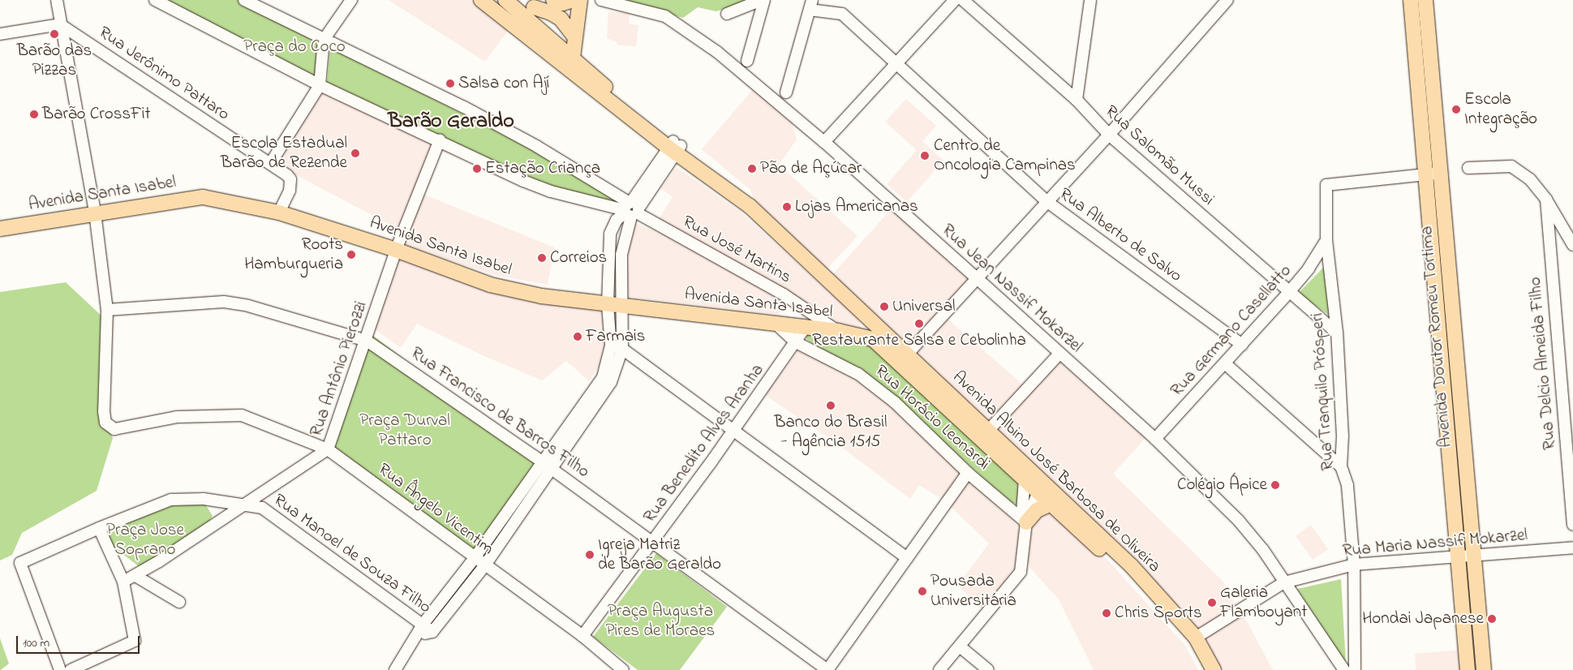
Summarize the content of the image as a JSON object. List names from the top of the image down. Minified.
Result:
{"streets":{"main road":["Avenida Santa Isabel","Avenida Doutor Romeu Tortima","Avenida Albino José Barbosa de Oliveira"],"street":["Rua Jerônimo Pattaro","Rua Salomão Mussi","Rua Alberto de Salvo","Rua José Martins","Rua Jean Nassif Mokarzel","Rua Germano Casellatto","Rua Delcio Almeida Filho","Rua Antônio Pierozzi","Rua Tranquilo Prósperi","Rua Francisco de Barros Filho","Rua Horácio Leonardi","Rua Benedito Alves Aranha","Rua Ângelo Vicentim","Rua Maria Nassif Mokarzel","Rua Manoel de Souza Filho"]},"crossings":[["Rua Jerônimo Pattaro","Avenida Santa Isabel"],["Rua Salomão Mussi","Rua Germano Casellatto"],["Rua Salomão Mussi","Rua Tranquilo Prósperi"],["Avenida Santa Isabel","Rua José Martins"],["Avenida Santa Isabel","Rua Antônio Pierozzi"],["Avenida Santa Isabel","Rua Horácio Leonardi"],["Avenida Santa Isabel","Rua Benedito Alves Aranha"],["Avenida Santa Isabel","Avenida Albino José Barbosa de Oliveira"],["Rua Alberto de Salvo","Rua Germano Casellatto"],["Rua José Martins","Rua Antônio Pierozzi"],["Rua Jean Nassif Mokarzel","Rua Germano Casellatto"],["Rua Jean Nassif Mokarzel","Rua Maria Nassif Mokarzel"],["Rua Germano Casellatto","Rua Tranquilo Prósperi"],["Avenida Doutor Romeu Tortima","Rua Tranquilo Prósperi"],["Avenida Doutor Romeu Tortima","Rua Maria Nassif Mokarzel"],["Rua Antônio Pierozzi","Rua Francisco de Barros Filho"],["Rua Antônio Pierozzi","Rua Ângelo Vicentim"],["Rua Antônio Pierozzi","Rua Manoel de Souza Filho"],["Rua Tranquilo Prósperi","Rua Maria Nassif Mokarzel"],["Rua Francisco de Barros Filho","Rua Benedito Alves Aranha"],["Rua Francisco de Barros Filho","Rua Ângelo Vicentim"],["Rua Horácio Leonardi","Rua Benedito Alves Aranha"],["Rua Benedito Alves Aranha","Rua Ângelo Vicentim"],["Avenida Albino José Barbosa de Oliveira","Rua Maria Nassif Mokarzel"]],"districts":["Barão Geraldo"],"parks":["Praça do Coco","Praça Durval Pattaro","Praça Jose Soprano","Praça Augusta Pires de Moraes"],"places":["Barão das Pizzas","Salsa con Ají","Escola Integração","Barão CrossFit","Escola Estadual Barão de Rezende","Centro de Oncologia Campinas","Estação Criança","Pão de Açúcar","Lojas Americanas","Roots Hamburgueria","Correios","Universal","Restaurante Salsa e Cebolinha","Farmais","Banco do Brasil - Agência 1515","Colégio Ápice","Igreja Matriz de Barão Geraldo","Pousada Universitária","Galeria Flamboyant","Chris Sports","Hondai Japanese"],"scale_bar":"100 m"}
